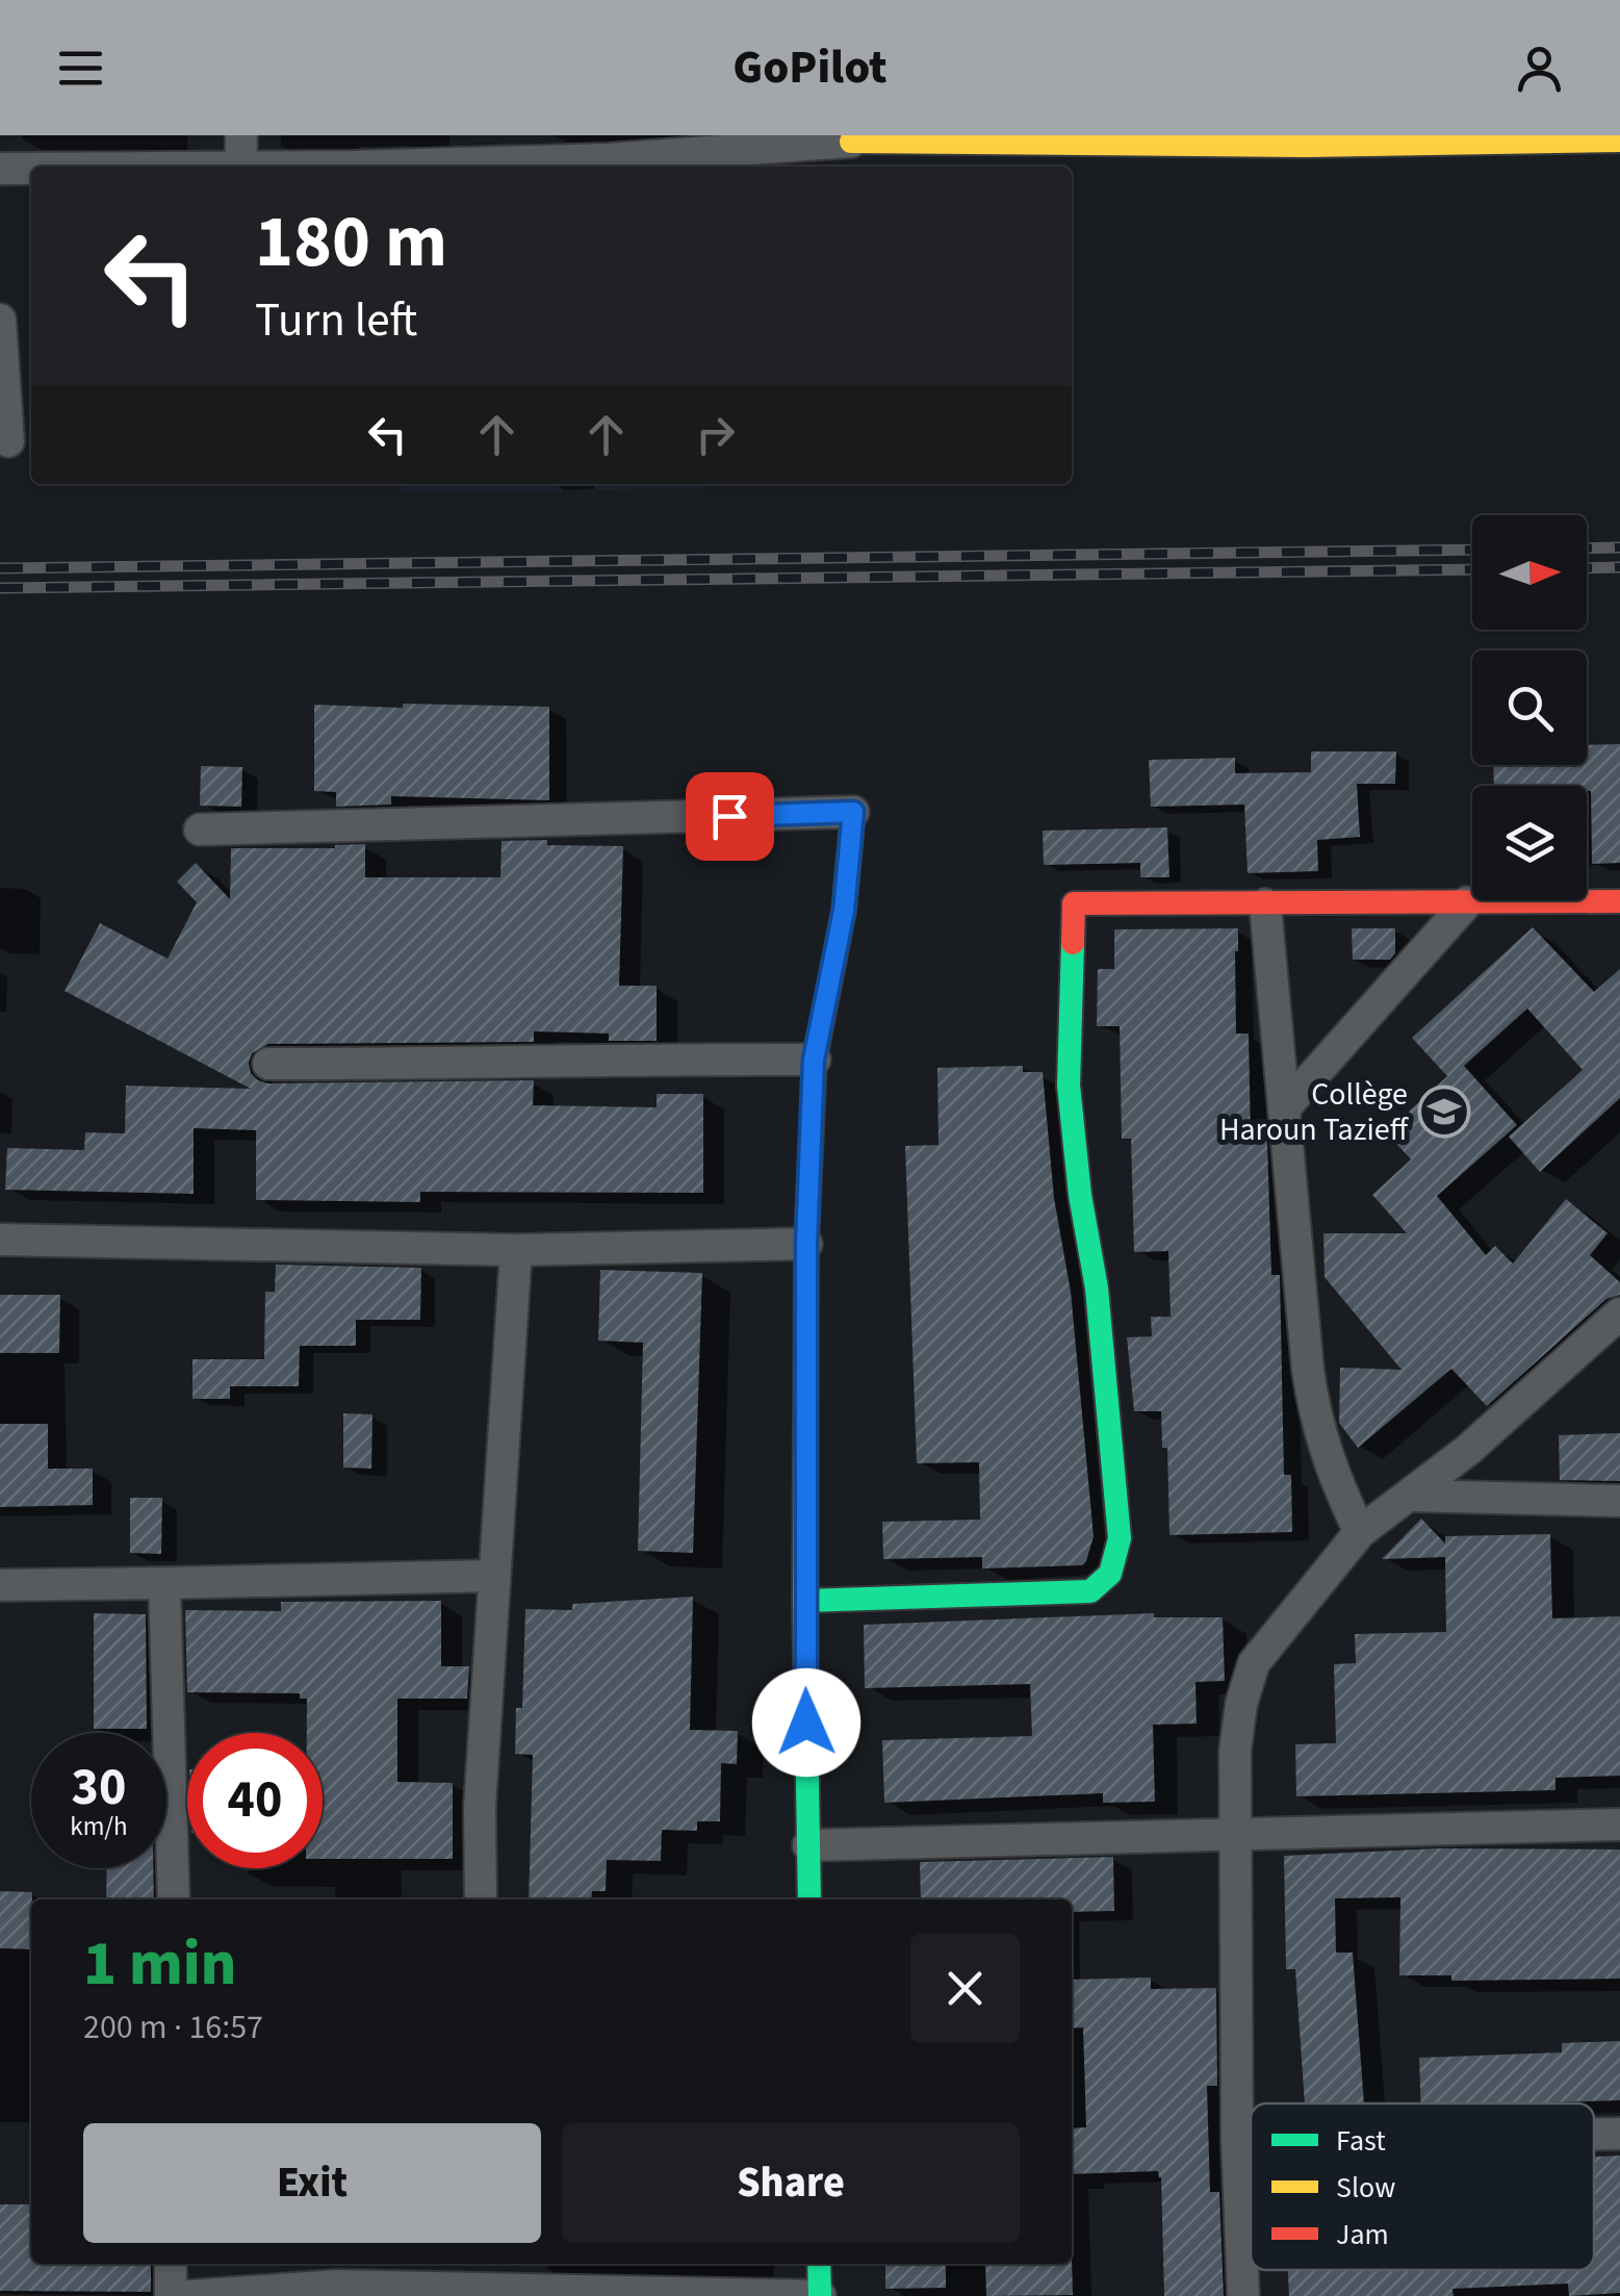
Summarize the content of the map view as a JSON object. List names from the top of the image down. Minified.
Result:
{"places":{"school or university":["Collège Haroun Tazieff"]},"legend":["Fast","Slow","Jam"],"north":"right","page":{"header":"GoPilot","turn":["180 m","Turn left"],"speed":"30 km/h","limit":"40","heading":["1 min","200 m · 16:57"],"buttons":["Exit","Share"]}}
